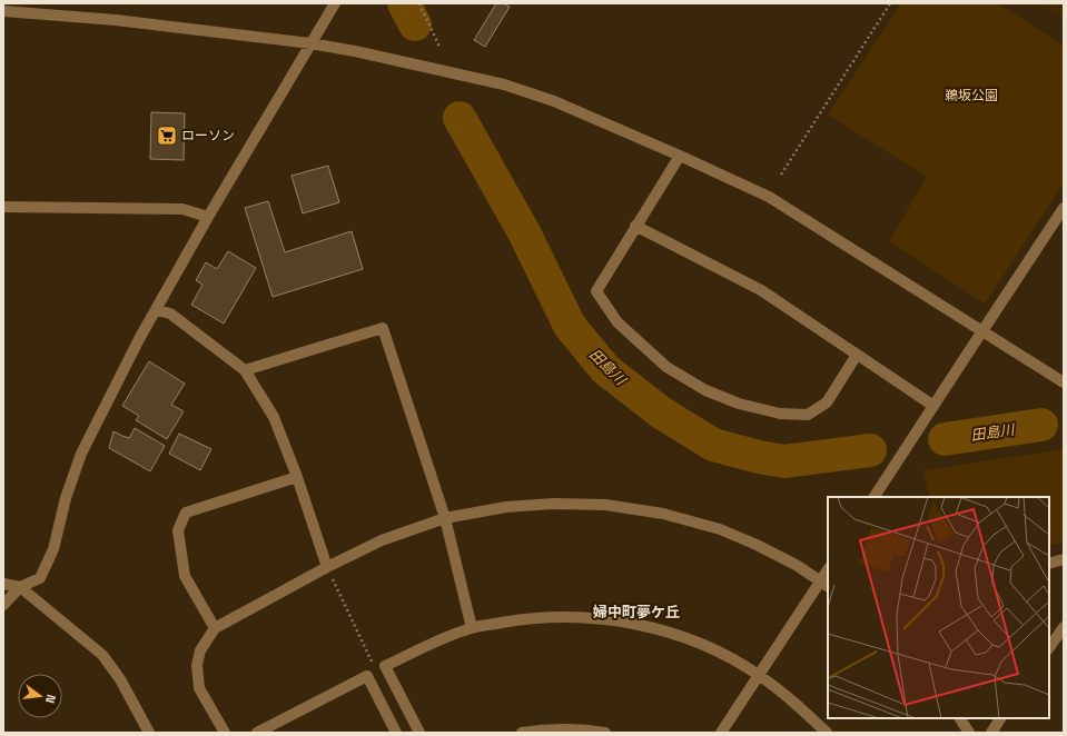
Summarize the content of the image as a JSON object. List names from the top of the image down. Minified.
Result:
{"districts":["婦中町夢ケ丘"],"water":["田島川"],"parks":["鵜坂公園"],"places":{"supermarket":["ローソン"]},"north":"right"}
